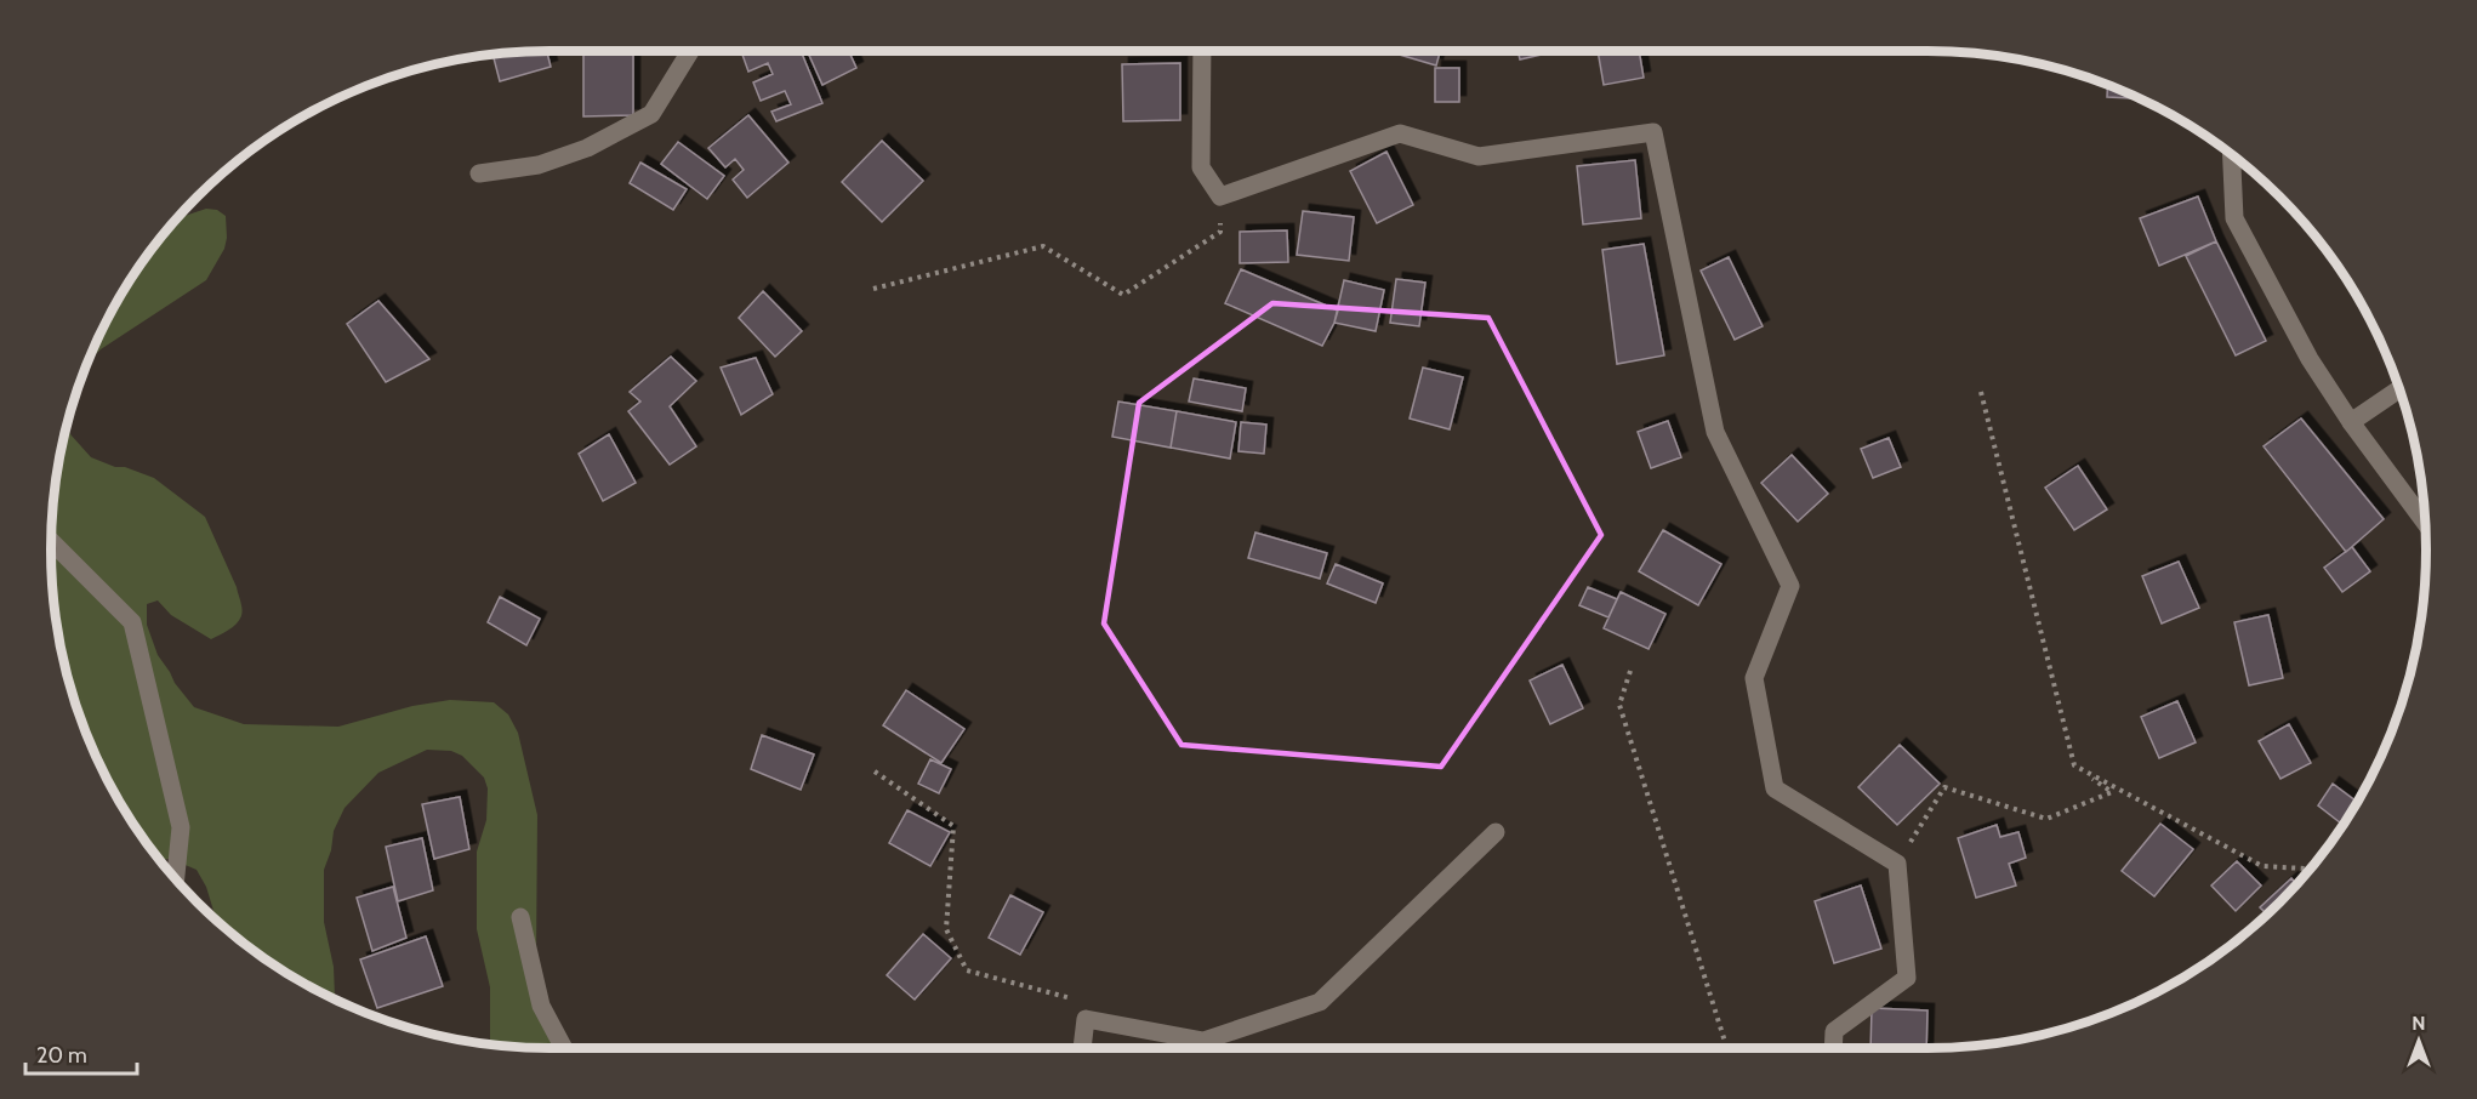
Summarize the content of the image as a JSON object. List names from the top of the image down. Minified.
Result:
{"scale_bar":"20 m","north":"top"}
